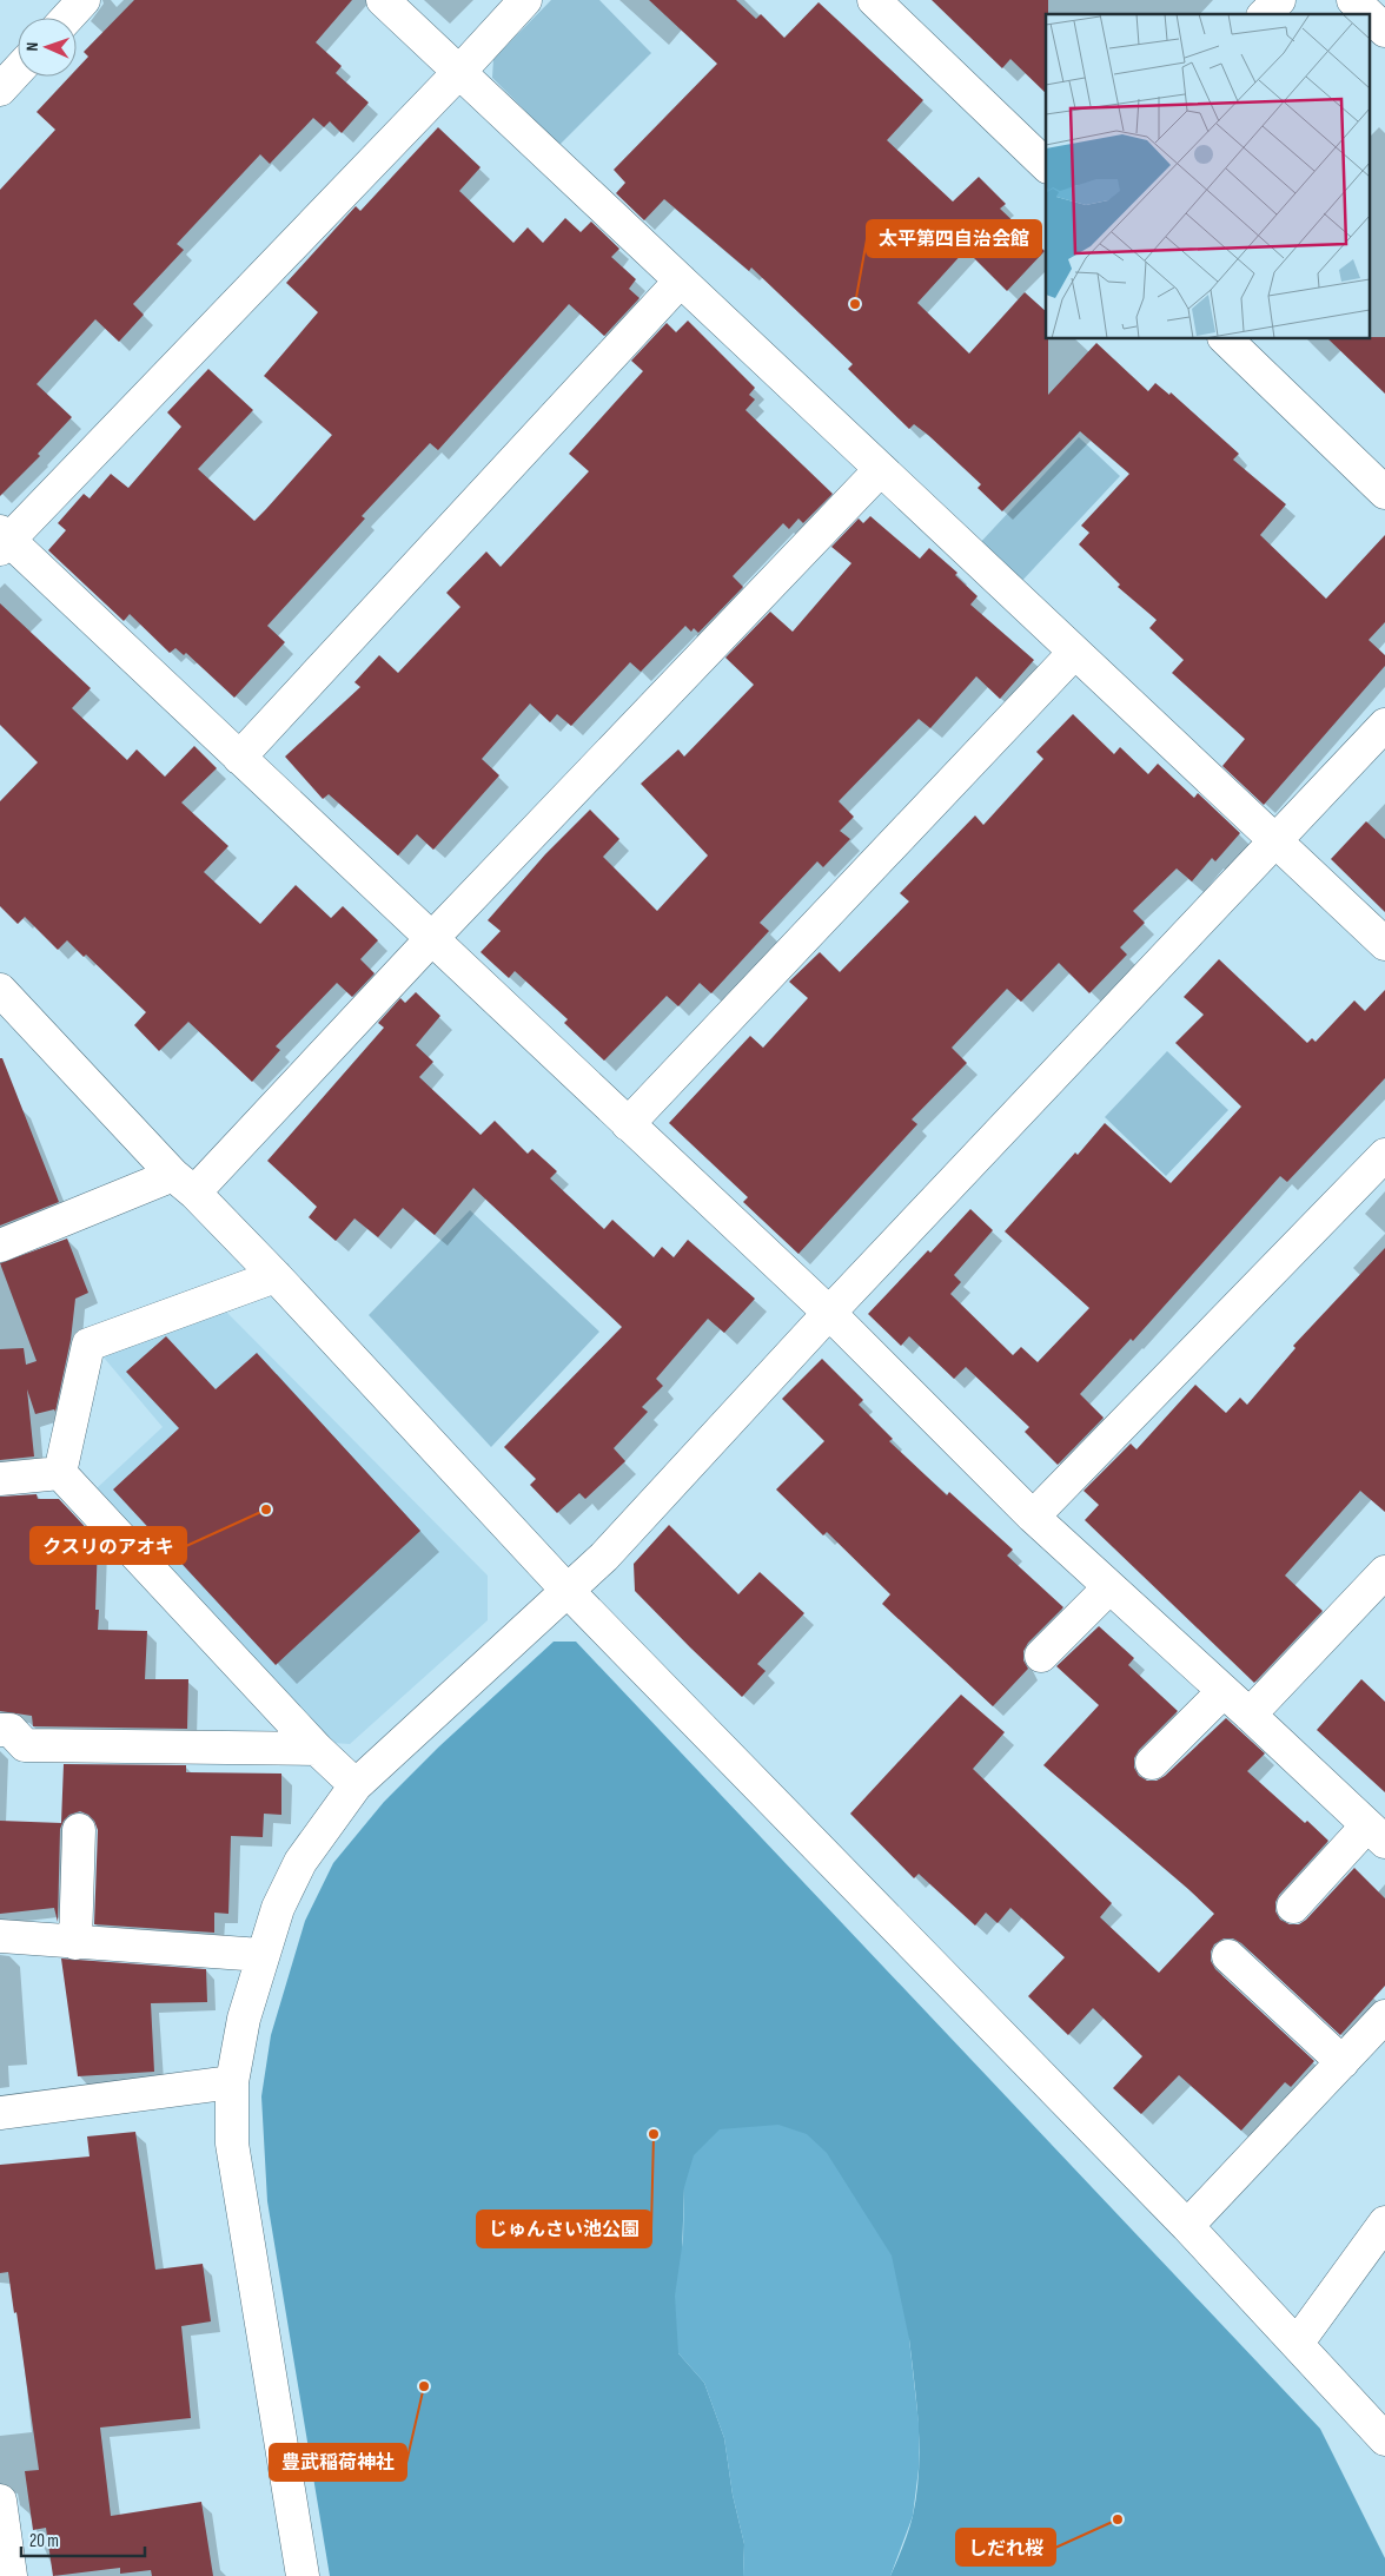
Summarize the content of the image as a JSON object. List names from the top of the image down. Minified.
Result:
{"places":["太平第四自治会館","クスリのアオキ","じゅんさい池公園","豊武稲荷神社","しだれ桜"],"scale_bar":"20 m","north":"left"}
